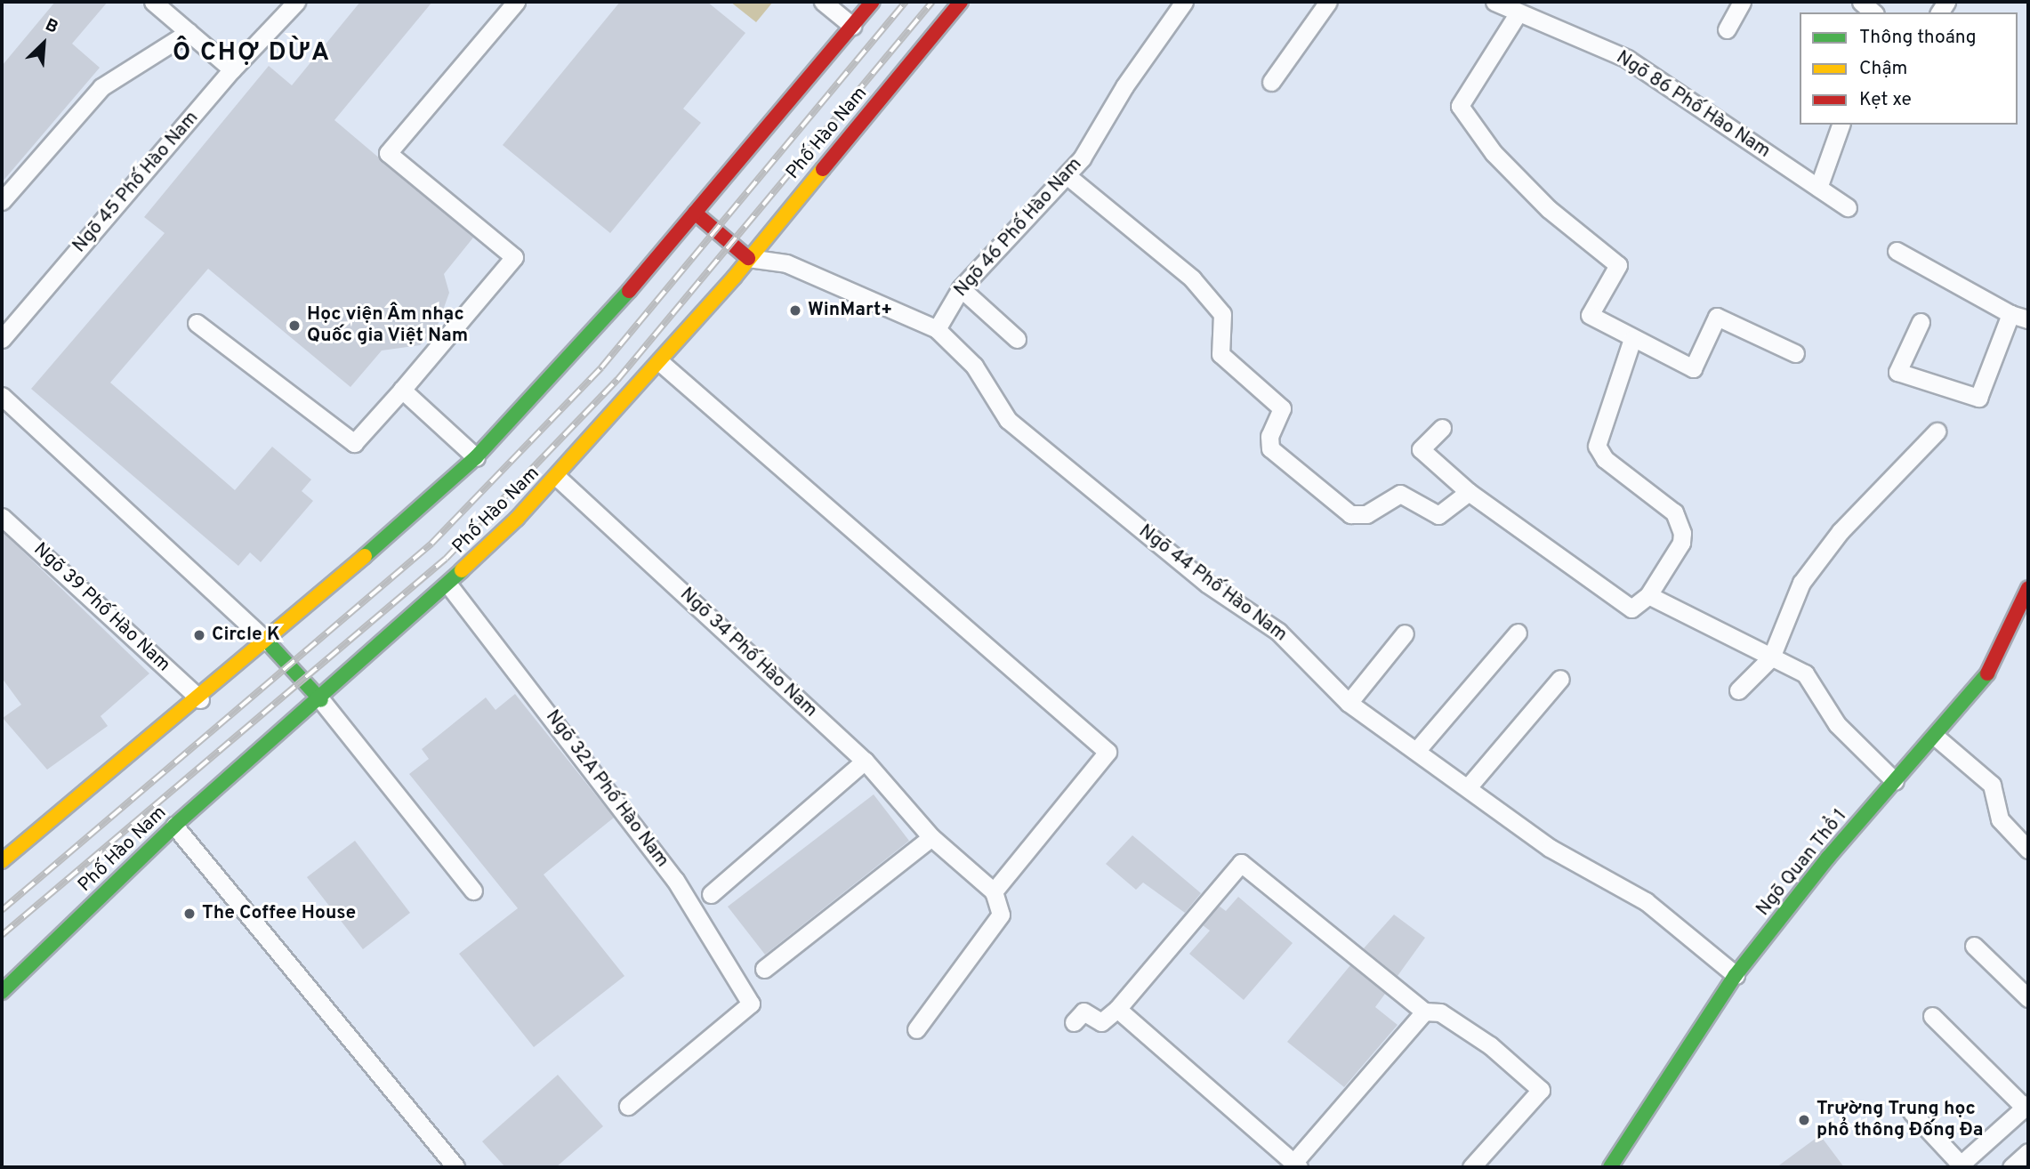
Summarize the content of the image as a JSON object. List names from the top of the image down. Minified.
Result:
{"streets":{"main road":["Phố Hào Nam","Ngõ Quan Thổ 1"],"lane":["Ngõ 86 Phố Hào Nam","Ngõ 45 Phố Hào Nam","Ngõ 46 Phố Hào Nam","Ngõ 44 Phố Hào Nam","Ngõ 39 Phố Hào Nam","Ngõ 34 Phố Hào Nam","Ngõ 32A Phố Hào Nam"]},"crossings":[["Phố Hào Nam","Ngõ 44 Phố Hào Nam"],["Phố Hào Nam","Ngõ 34 Phố Hào Nam"],["Phố Hào Nam","Ngõ 32A Phố Hào Nam"],["Ngõ 46 Phố Hào Nam","Ngõ 44 Phố Hào Nam"],["Ngõ 44 Phố Hào Nam","Ngõ Quan Thổ 1"]],"districts":["Ô CHỢ DỪA"],"places":["WinMart+","Học viện Âm nhạc Quốc gia Việt Nam","Circle K","The Coffee House","Trường Trung học phổ thông Đống Đa"],"legend":["Thông thoáng","Chậm","Kẹt xe"],"north":"top right"}
